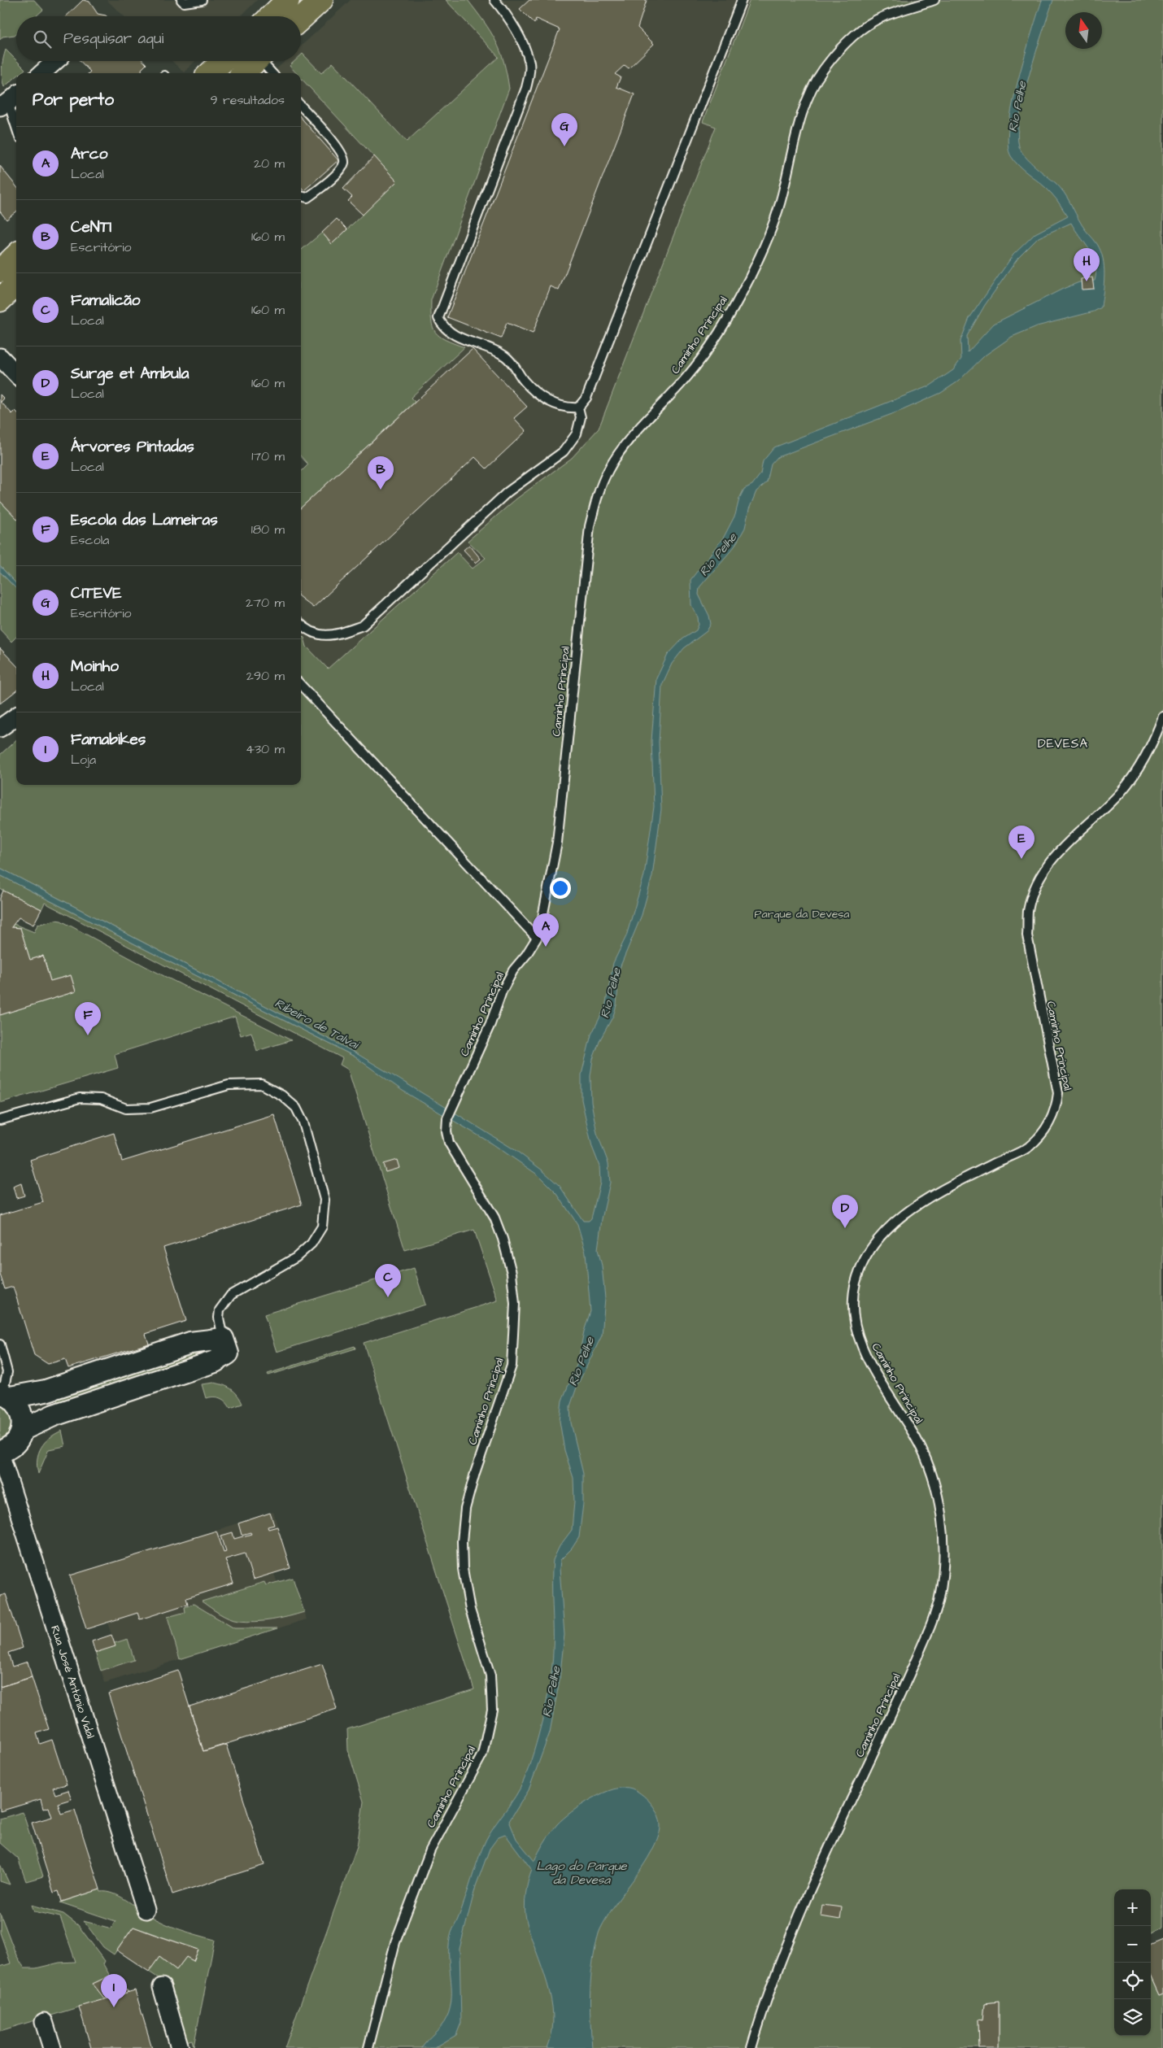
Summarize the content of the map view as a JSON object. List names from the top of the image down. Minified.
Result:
{"streets":{"street":["Rua José António Vidal"],"lane":["Caminho Principal"]},"districts":["DEVESA"],"water":["Rio Pelhe","Ribeiro de Talvai","Lago do Parque da Devesa"],"parks":["Parque da Devesa"],"north":"top","page":{"search":"Pesquisar aqui","heading":["Por perto","9 resultados"],"pins":["G","H","B","E","A","F","D","C","I"],"list":[{"mark":"A","name":"Arco","note":"Local","value":"20 m"},{"mark":"B","name":"CeNTI","note":"Escritório","value":"160 m"},{"mark":"C","name":"Famalicão","note":"Local","value":"160 m"},{"mark":"D","name":"Surge et Ambula","note":"Local","value":"160 m"},{"mark":"E","name":"Árvores Pintadas","note":"Local","value":"170 m"},{"mark":"F","name":"Escola das Lameiras","note":"Escola","value":"180 m"},{"mark":"G","name":"CITEVE","note":"Escritório","value":"270 m"},{"mark":"H","name":"Moinho","note":"Local","value":"290 m"},{"mark":"I","name":"Famabikes","note":"Loja","value":"430 m"}],"map_buttons":["+","−"]}}
